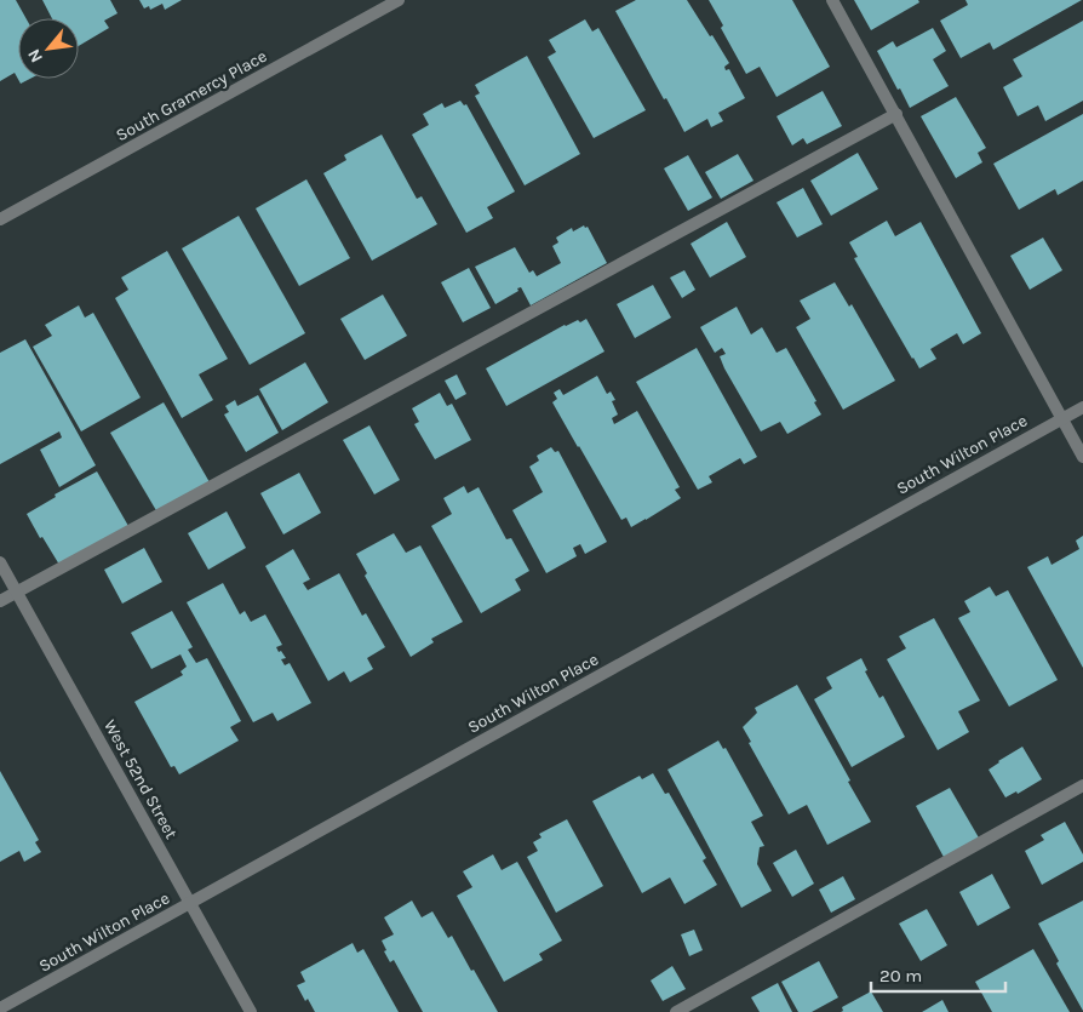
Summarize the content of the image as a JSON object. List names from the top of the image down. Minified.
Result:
{"streets":{"street":["South Gramercy Place","South Wilton Place","West 52nd Street"]},"crossings":[["South Wilton Place","West 52nd Street"]],"scale_bar":"20 m","north":"bottom left"}
